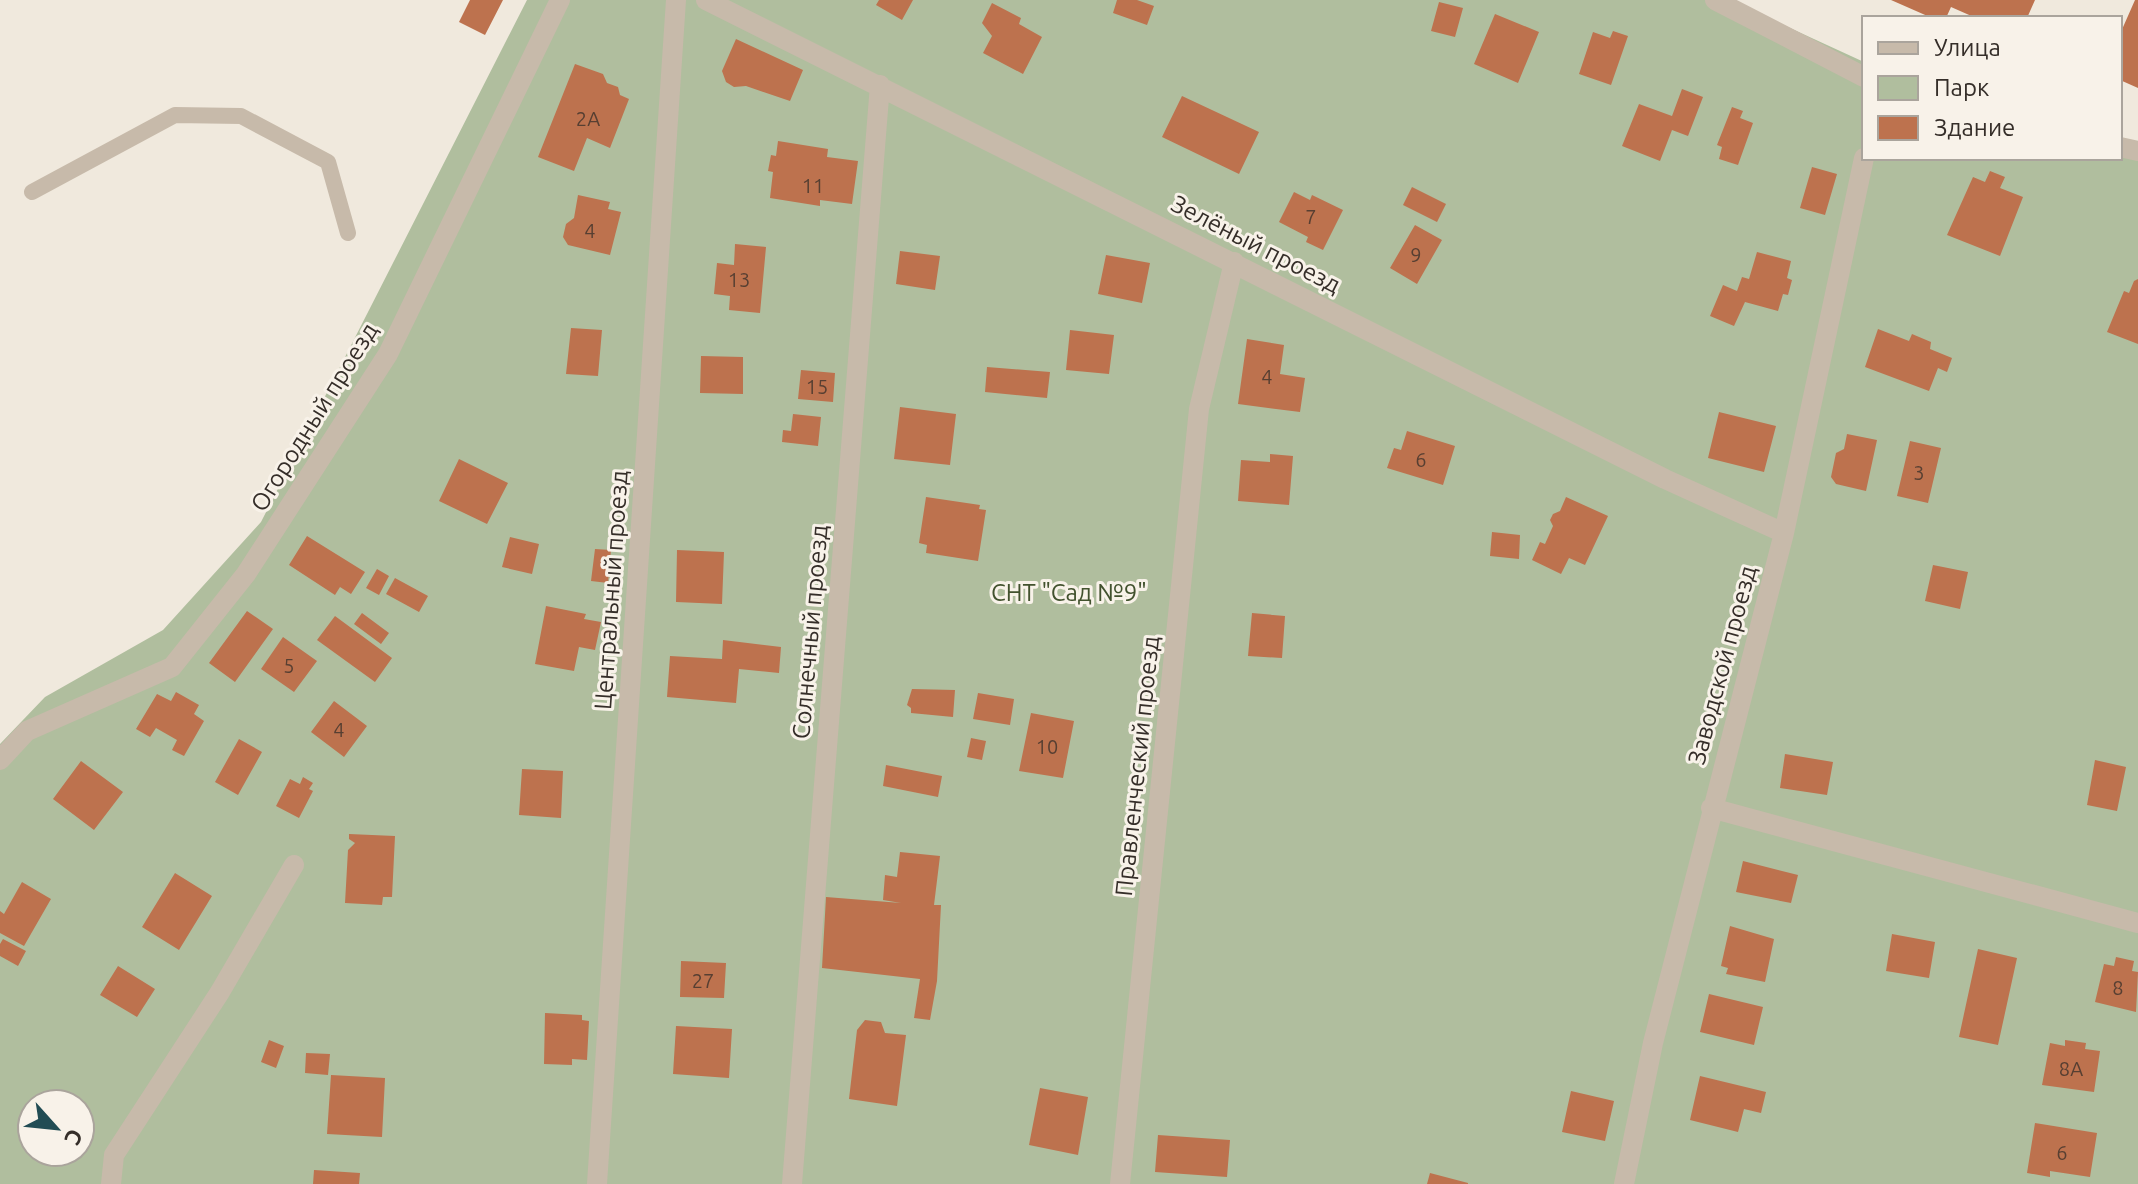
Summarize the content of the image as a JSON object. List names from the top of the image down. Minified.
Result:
{"streets":{"street":["Зелёный проезд","Огородный проезд","Центральный проезд","Солнечный проезд","Заводской проезд","Правленческий проезд"]},"crossings":[["Зелёный проезд","Солнечный проезд"],["Зелёный проезд","Заводской проезд"],["Зелёный проезд","Правленческий проезд"]],"parks":["СНТ \"Сад №9\""],"house_numbers":["2А","11","7","4","9","13","4","15","6","3","5","4","10","27","8","8А","6"],"legend":["Улица","Парк","Здание"],"north":"bottom right"}
